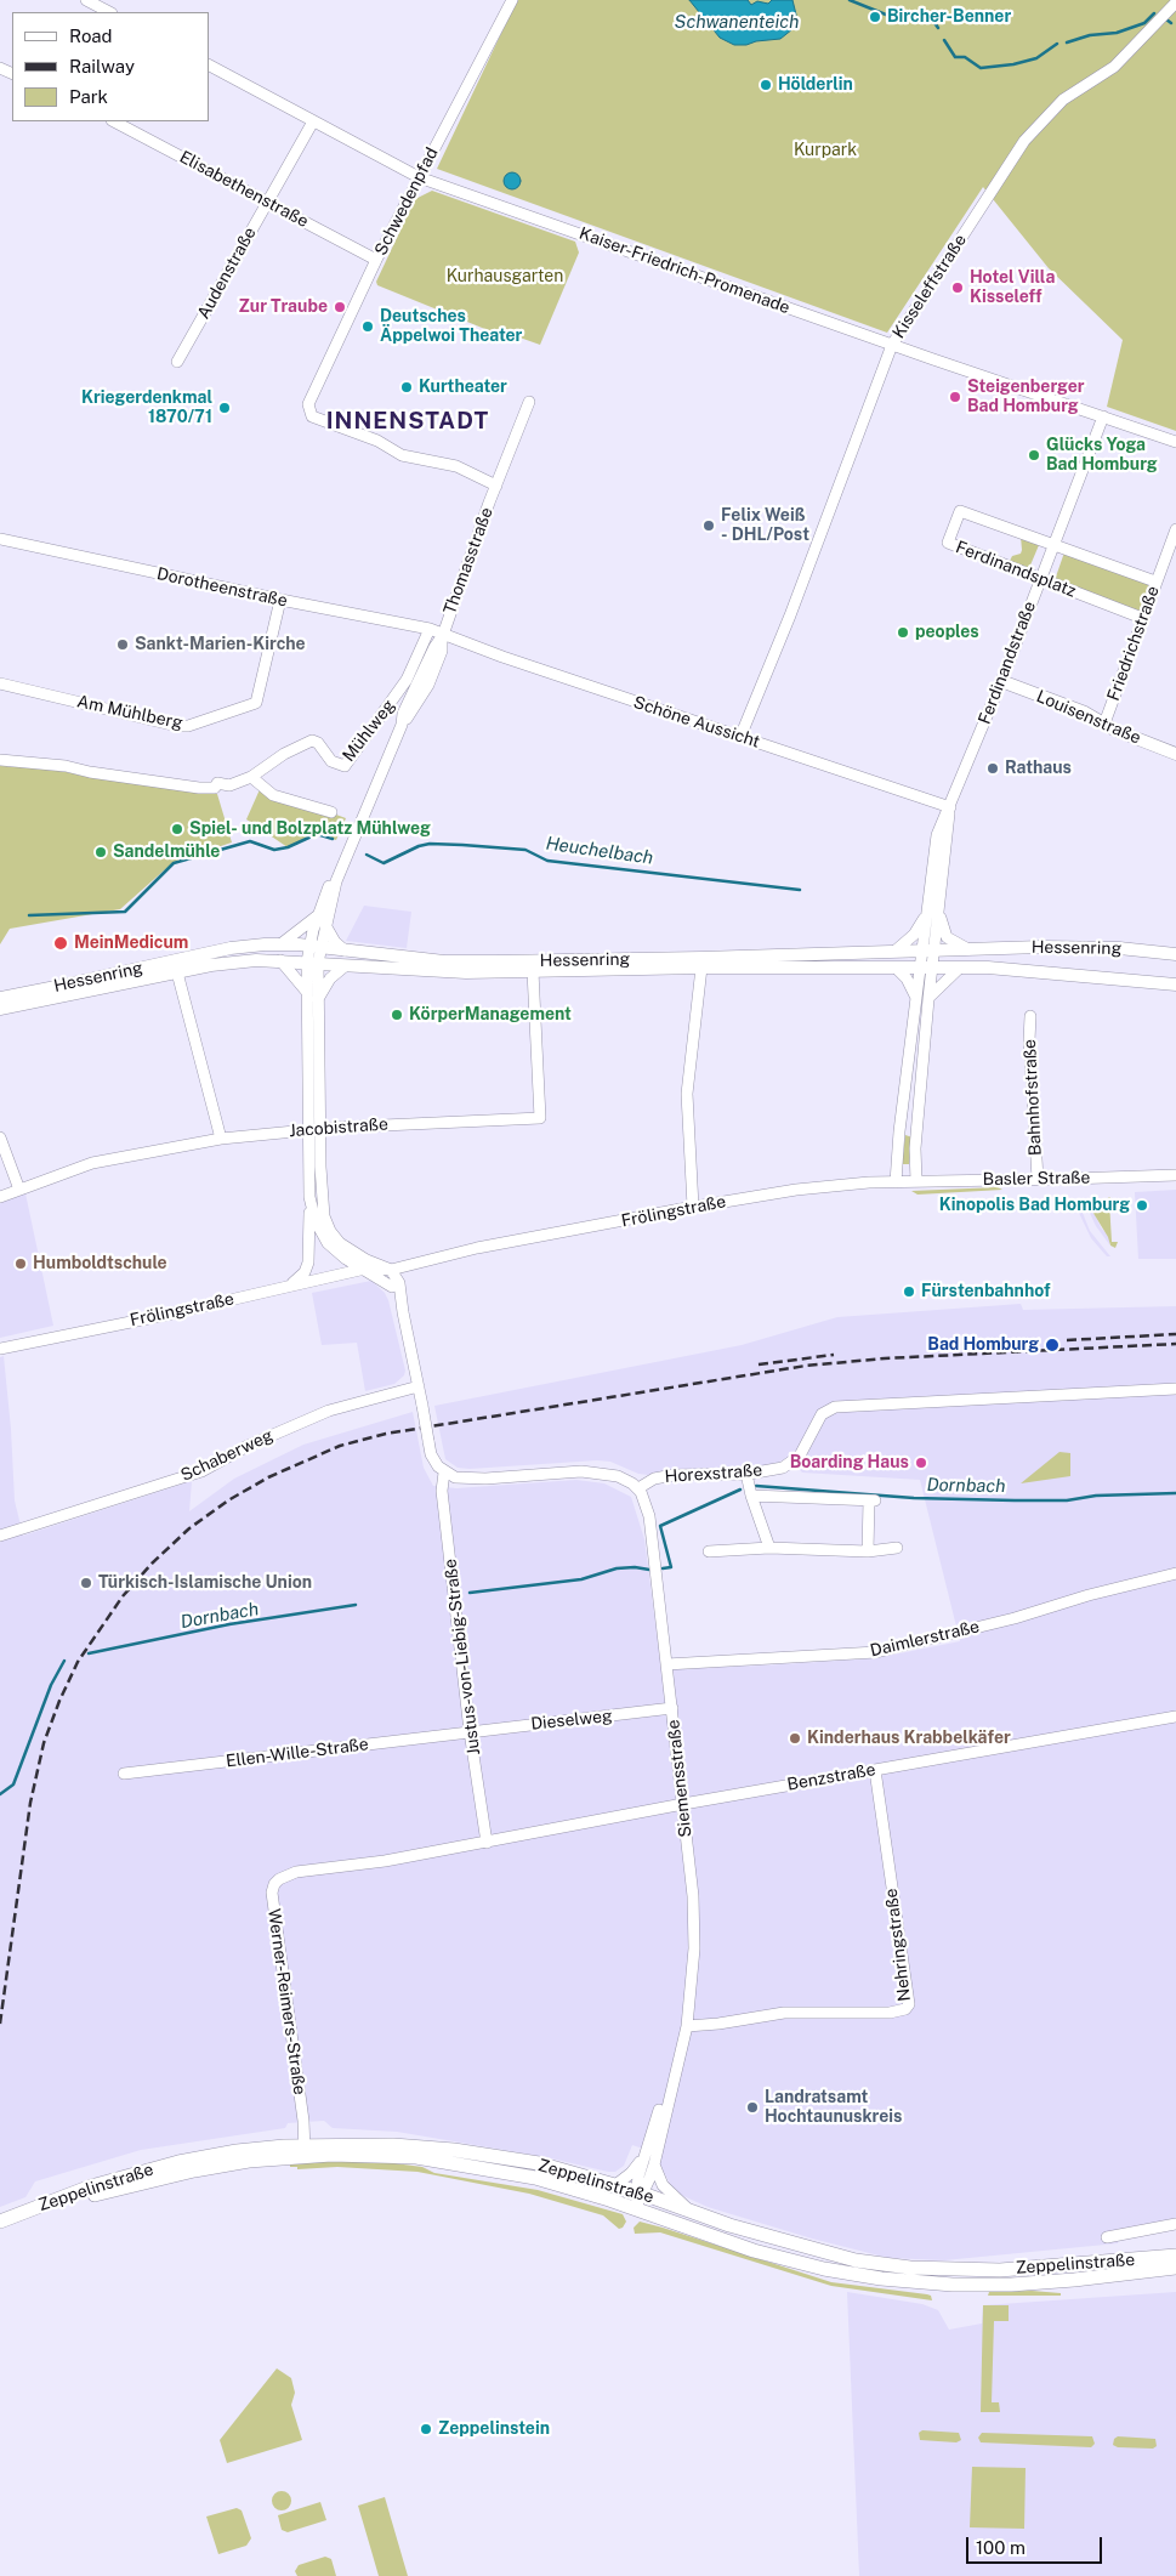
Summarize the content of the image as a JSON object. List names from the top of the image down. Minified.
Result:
{"streets":{"main road":["Zeppelinstraße"],"street":["Elisabethenstraße","Schwedenpfad","Kaiser-Friedrich-Promenade","Audenstraße","Kisseleffstraße","Thomasstraße","Ferdinandsplatz","Dorotheenstraße","Friedrichstraße","Ferdinandstraße","Am Mühlberg","Louisenstraße","Schöne Aussicht","Mühlweg","Hessenring","Bahnhofstraße","Jacobistraße","Basler Straße","Frölingstraße","Schaberweg","Horexstraße","Daimlerstraße","Justus-von-Liebig-Straße","Dieselweg","Ellen-Wille-Straße","Benzstraße","Siemensstraße","Nehringstraße","Werner-Reimers-Straße"]},"crossings":[["Elisabethenstraße","Schwedenpfad"],["Elisabethenstraße","Audenstraße"],["Schwedenpfad","Kaiser-Friedrich-Promenade"],["Schwedenpfad","Thomasstraße"],["Kaiser-Friedrich-Promenade","Audenstraße"],["Kaiser-Friedrich-Promenade","Kisseleffstraße"],["Kaiser-Friedrich-Promenade","Ferdinandstraße"],["Kisseleffstraße","Schöne Aussicht"],["Thomasstraße","Dorotheenstraße"],["Thomasstraße","Schöne Aussicht"],["Thomasstraße","Hessenring"],["Ferdinandsplatz","Friedrichstraße"],["Ferdinandsplatz","Ferdinandstraße"],["Dorotheenstraße","Am Mühlberg"],["Dorotheenstraße","Schöne Aussicht"],["Dorotheenstraße","Mühlweg"],["Friedrichstraße","Louisenstraße"],["Ferdinandstraße","Louisenstraße"],["Ferdinandstraße","Schöne Aussicht"],["Hessenring","Jacobistraße"],["Bahnhofstraße","Basler Straße"],["Basler Straße","Frölingstraße"],["Horexstraße","Siemensstraße"],["Daimlerstraße","Siemensstraße"],["Justus-von-Liebig-Straße","Dieselweg"],["Justus-von-Liebig-Straße","Ellen-Wille-Straße"],["Justus-von-Liebig-Straße","Benzstraße"],["Justus-von-Liebig-Straße","Werner-Reimers-Straße"],["Dieselweg","Ellen-Wille-Straße"],["Dieselweg","Siemensstraße"],["Benzstraße","Siemensstraße"],["Benzstraße","Nehringstraße"],["Benzstraße","Werner-Reimers-Straße"],["Siemensstraße","Nehringstraße"],["Siemensstraße","Zeppelinstraße"],["Werner-Reimers-Straße","Zeppelinstraße"]],"districts":["INNENSTADT"],"water":["Schwanenteich","Heuchelbach","Dornbach"],"parks":["Kurpark","Kurhausgarten"],"places":["Bircher-Benner","Hölderlin","Hotel Villa Kisseleff","Zur Traube","Deutsches Äppelwoi Theater","Kurtheater","Steigenberger Bad Homburg","Kriegerdenkmal 1870/71","Glücks Yoga Bad Homburg","Felix Weiß - DHL/Post","peoples","Sankt-Marien-Kirche","Rathaus","Spiel- und Bolzplatz Mühlweg","Sandelmühle","MeinMedicum","KörperManagement","Kinopolis Bad Homburg","Humboldtschule","Fürstenbahnhof","Bad Homburg","Boarding Haus","Türkisch-Islamische Union","Kinderhaus Krabbelkäfer","Landratsamt Hochtaunuskreis","Zeppelinstein"],"legend":["Road","Railway","Park"],"scale_bar":"100 m"}
